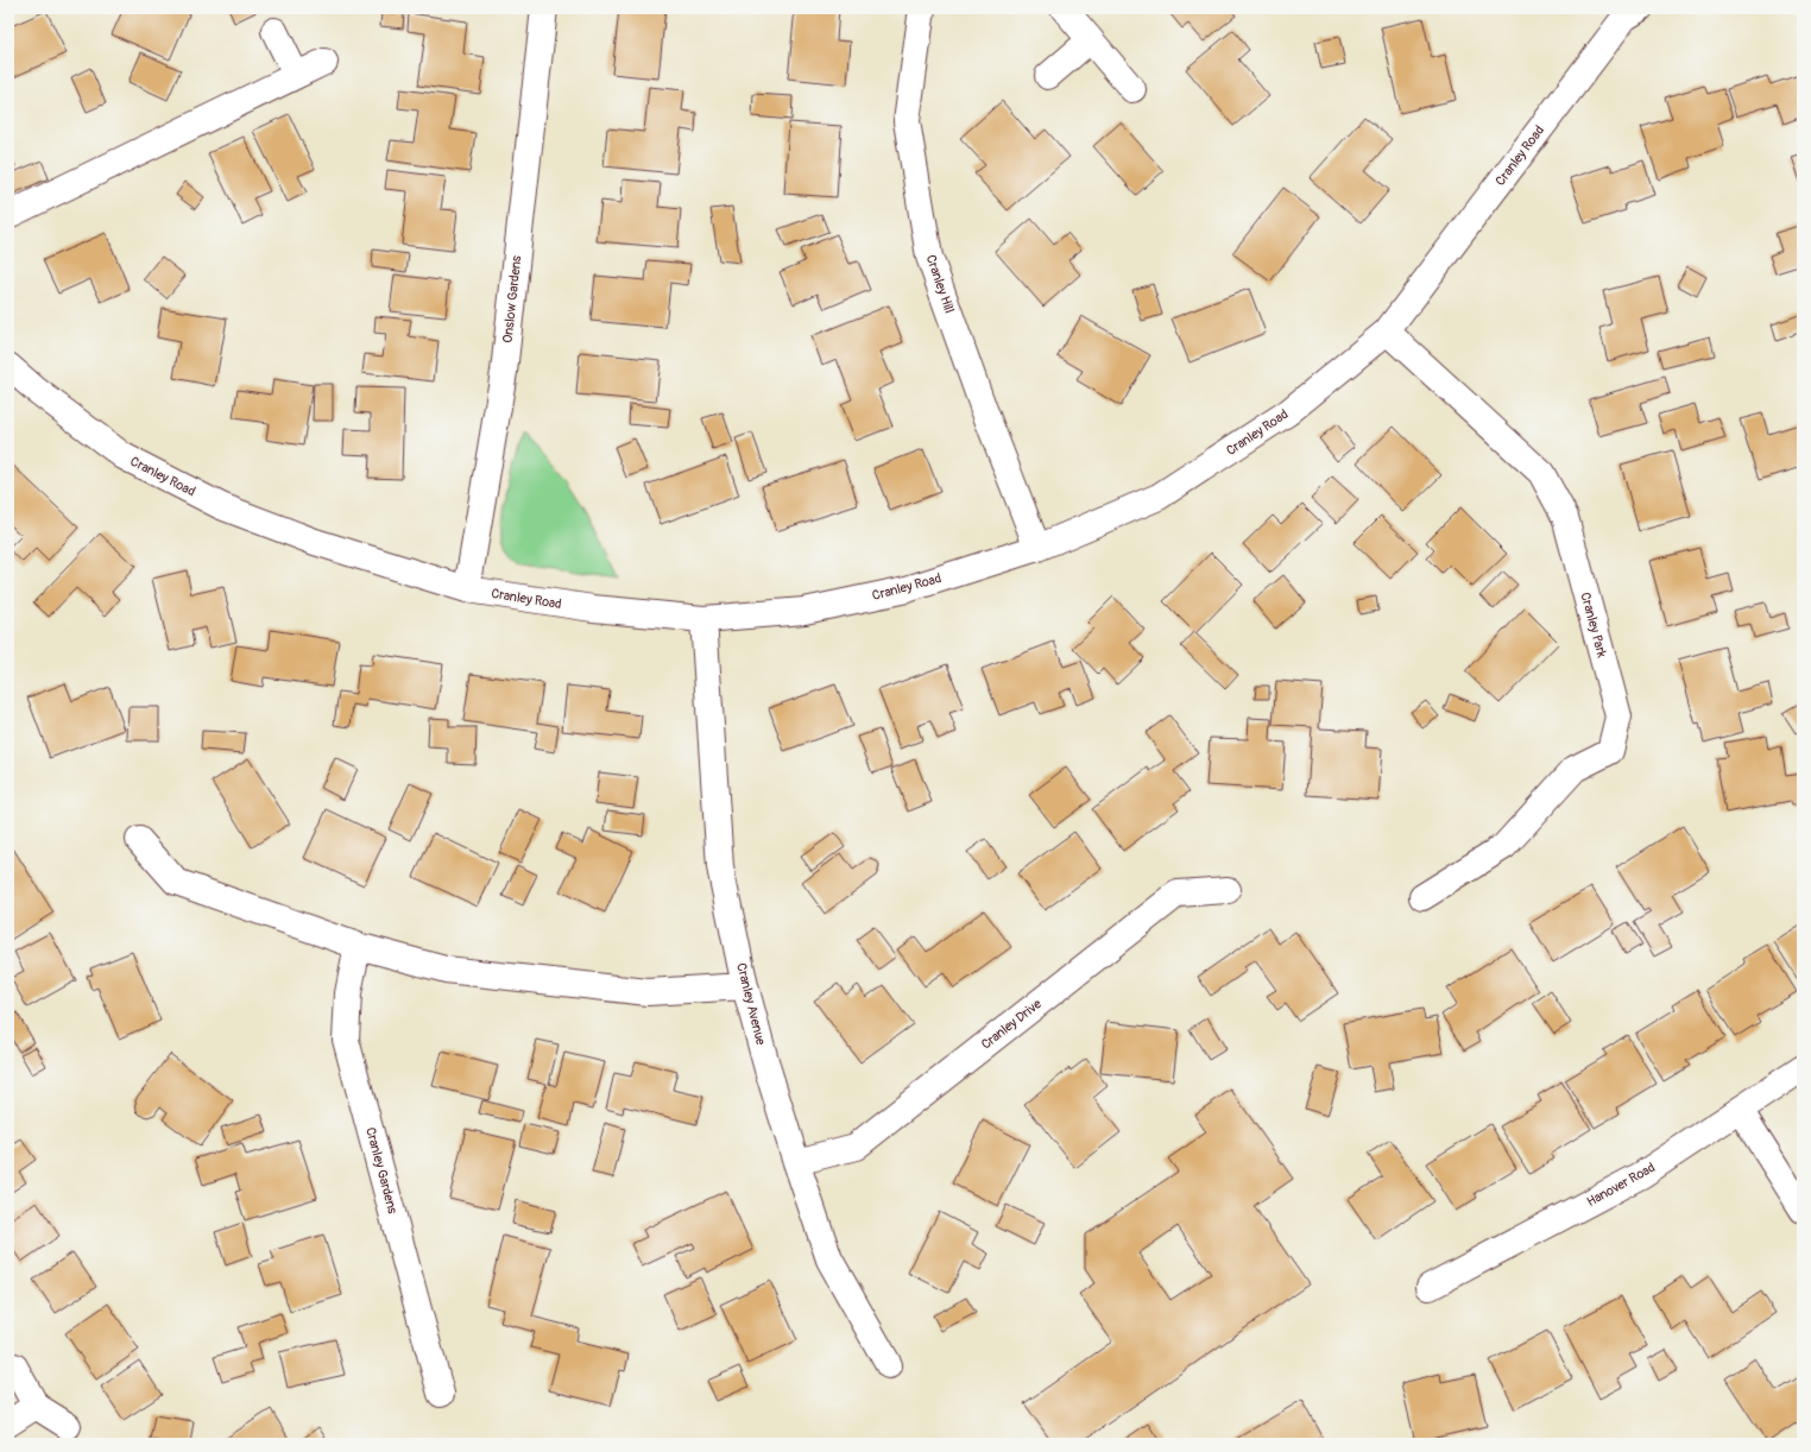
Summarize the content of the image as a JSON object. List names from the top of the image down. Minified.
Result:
{"streets":{"street":["Cranley Road","Cranley Hill","Onslow Gardens","Cranley Park","Cranley Avenue","Cranley Drive","Cranley Gardens","Hanover Road"]},"crossings":[["Cranley Road","Cranley Hill"],["Cranley Road","Onslow Gardens"],["Cranley Road","Cranley Park"],["Cranley Road","Cranley Avenue"],["Cranley Avenue","Cranley Drive"]]}
